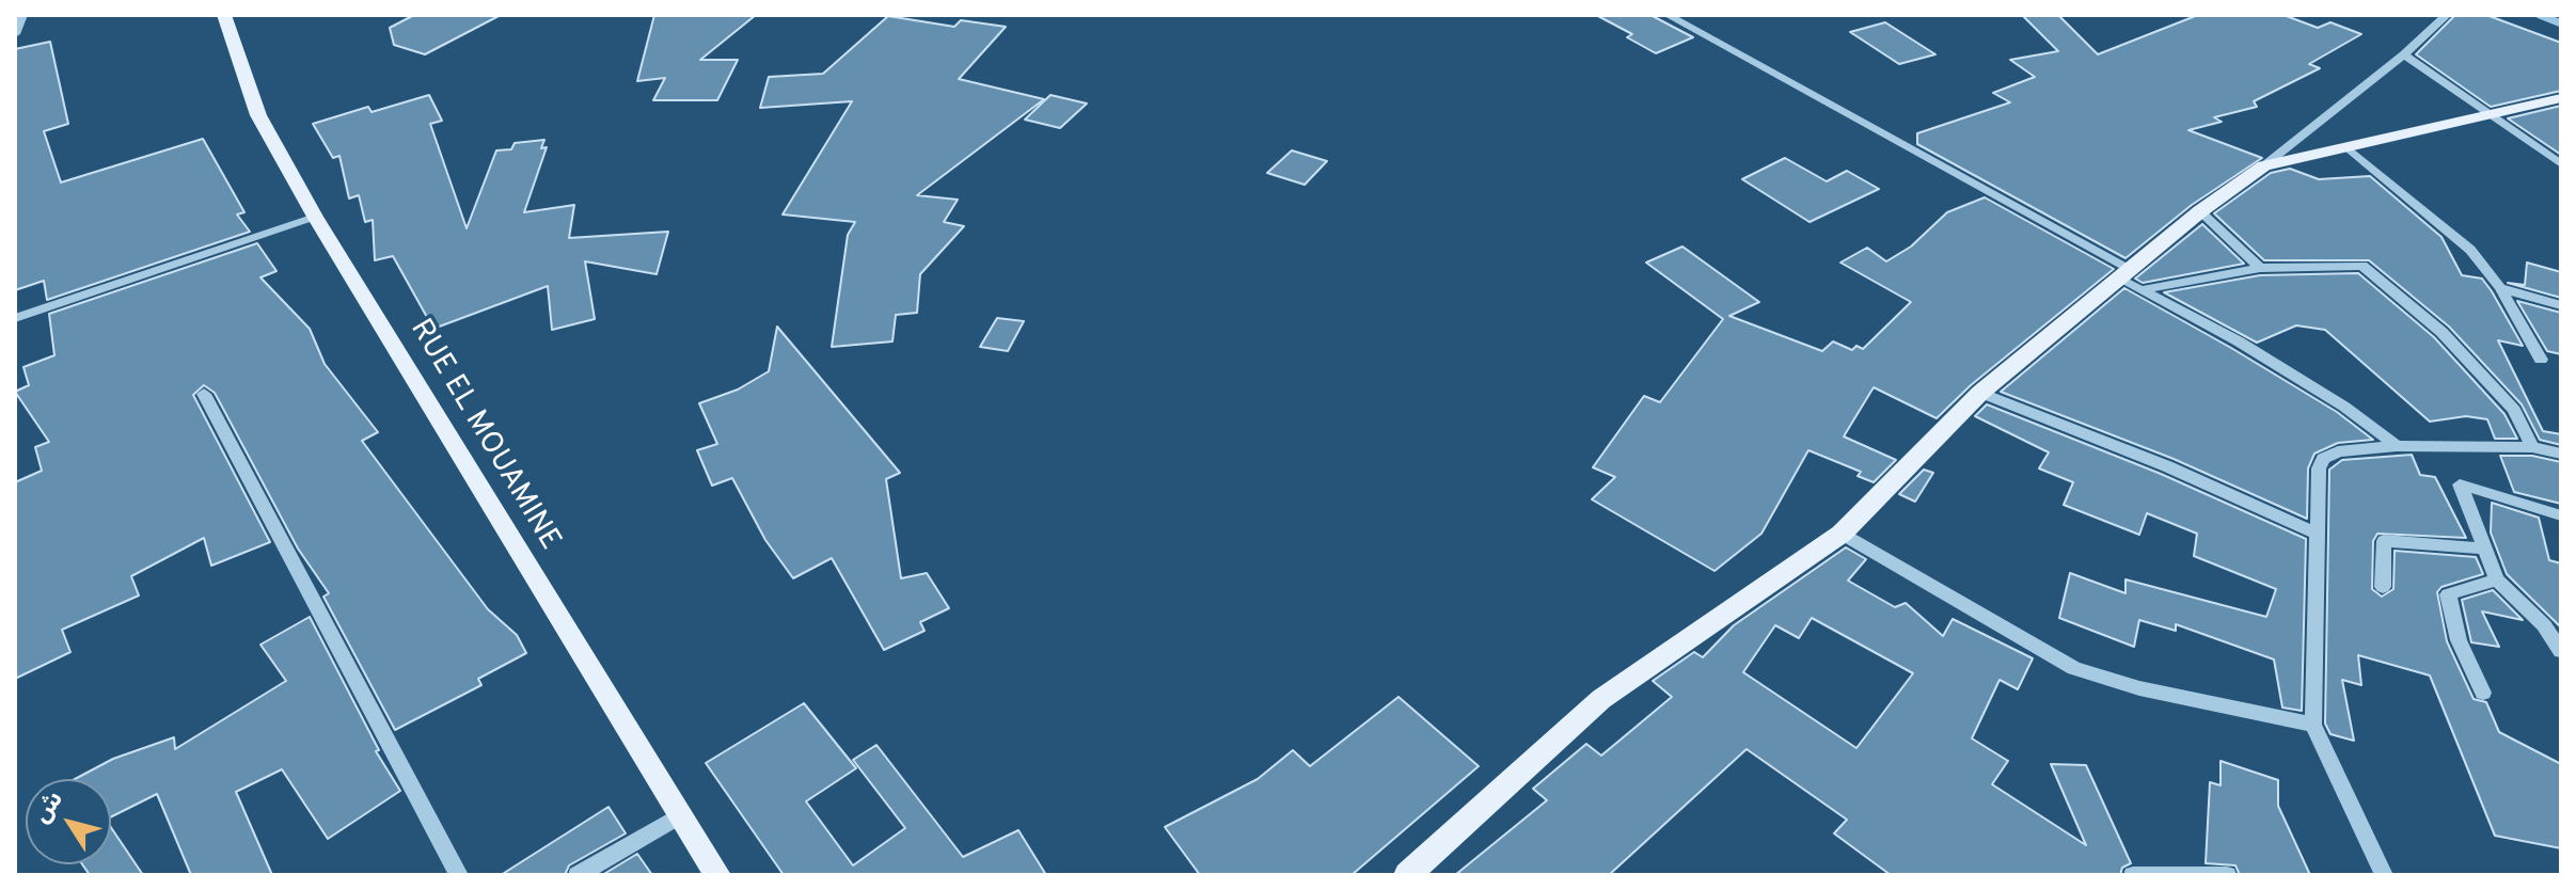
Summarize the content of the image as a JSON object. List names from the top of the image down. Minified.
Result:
{"streets":{"main road":["RUE EL MOUAMINE"]},"north":"top left"}
